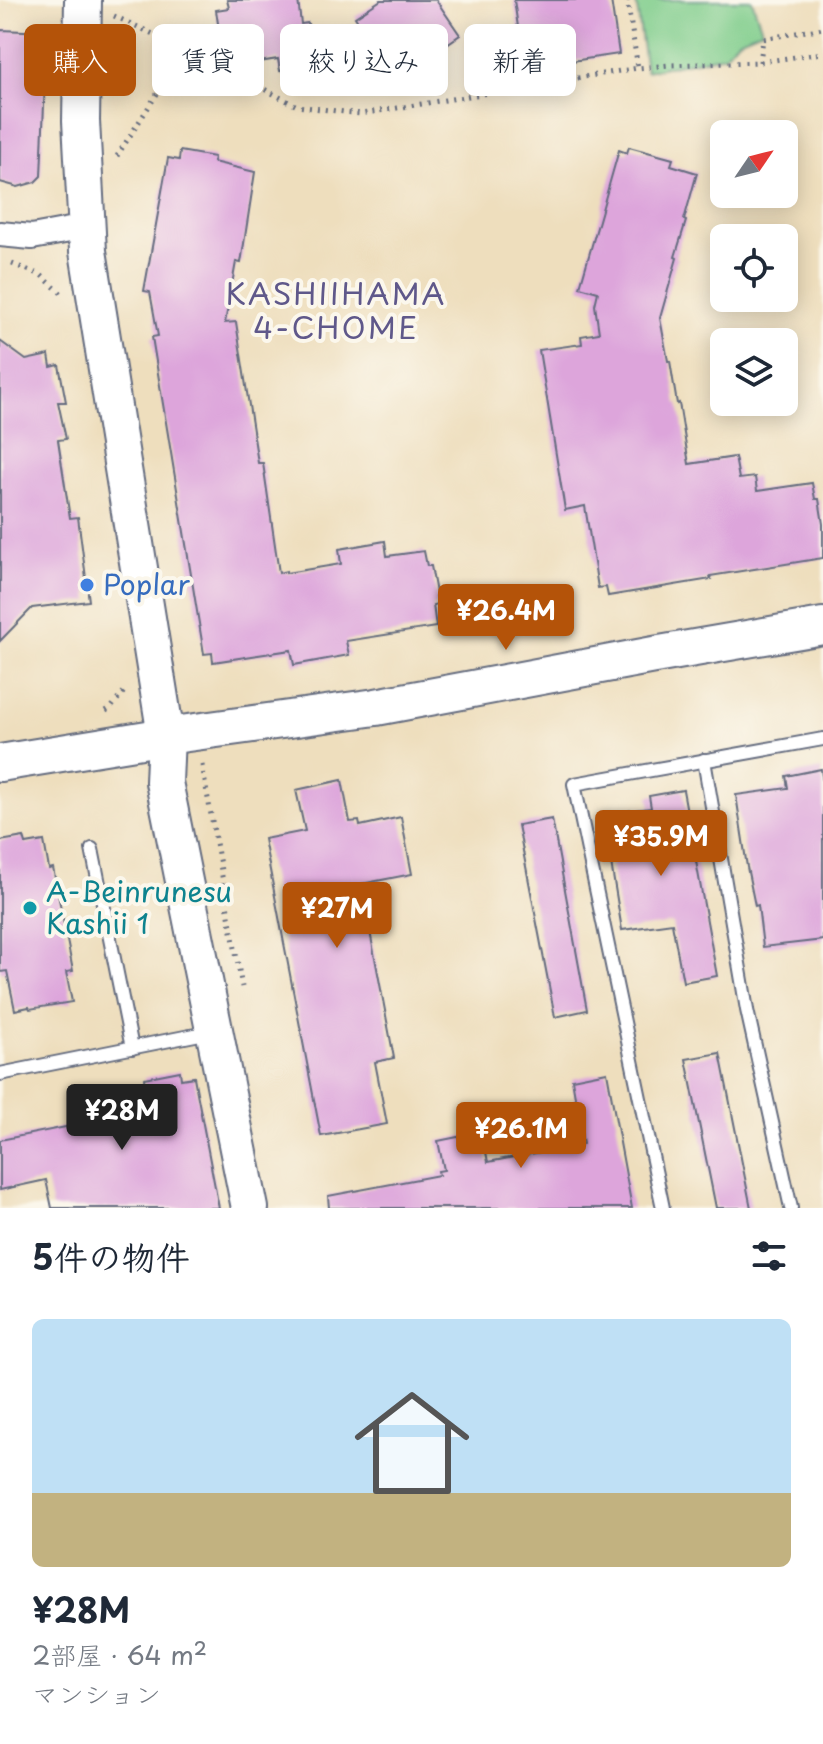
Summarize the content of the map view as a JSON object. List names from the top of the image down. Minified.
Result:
{"districts":["KASHIIHAMA 4-CHOME"],"places":["Poplar","A-Beinrunesu Kashii 1"],"north":"top right","page":{"chip":["購入","賃貸","絞り込み","新着"],"price":["¥26.4M","¥35.9M","¥27M","¥28M","¥26.1M"],"heading":"5件の物件","list":[{"name":"¥28M","note":"2部屋 · 64 m² · マンション"}]}}
